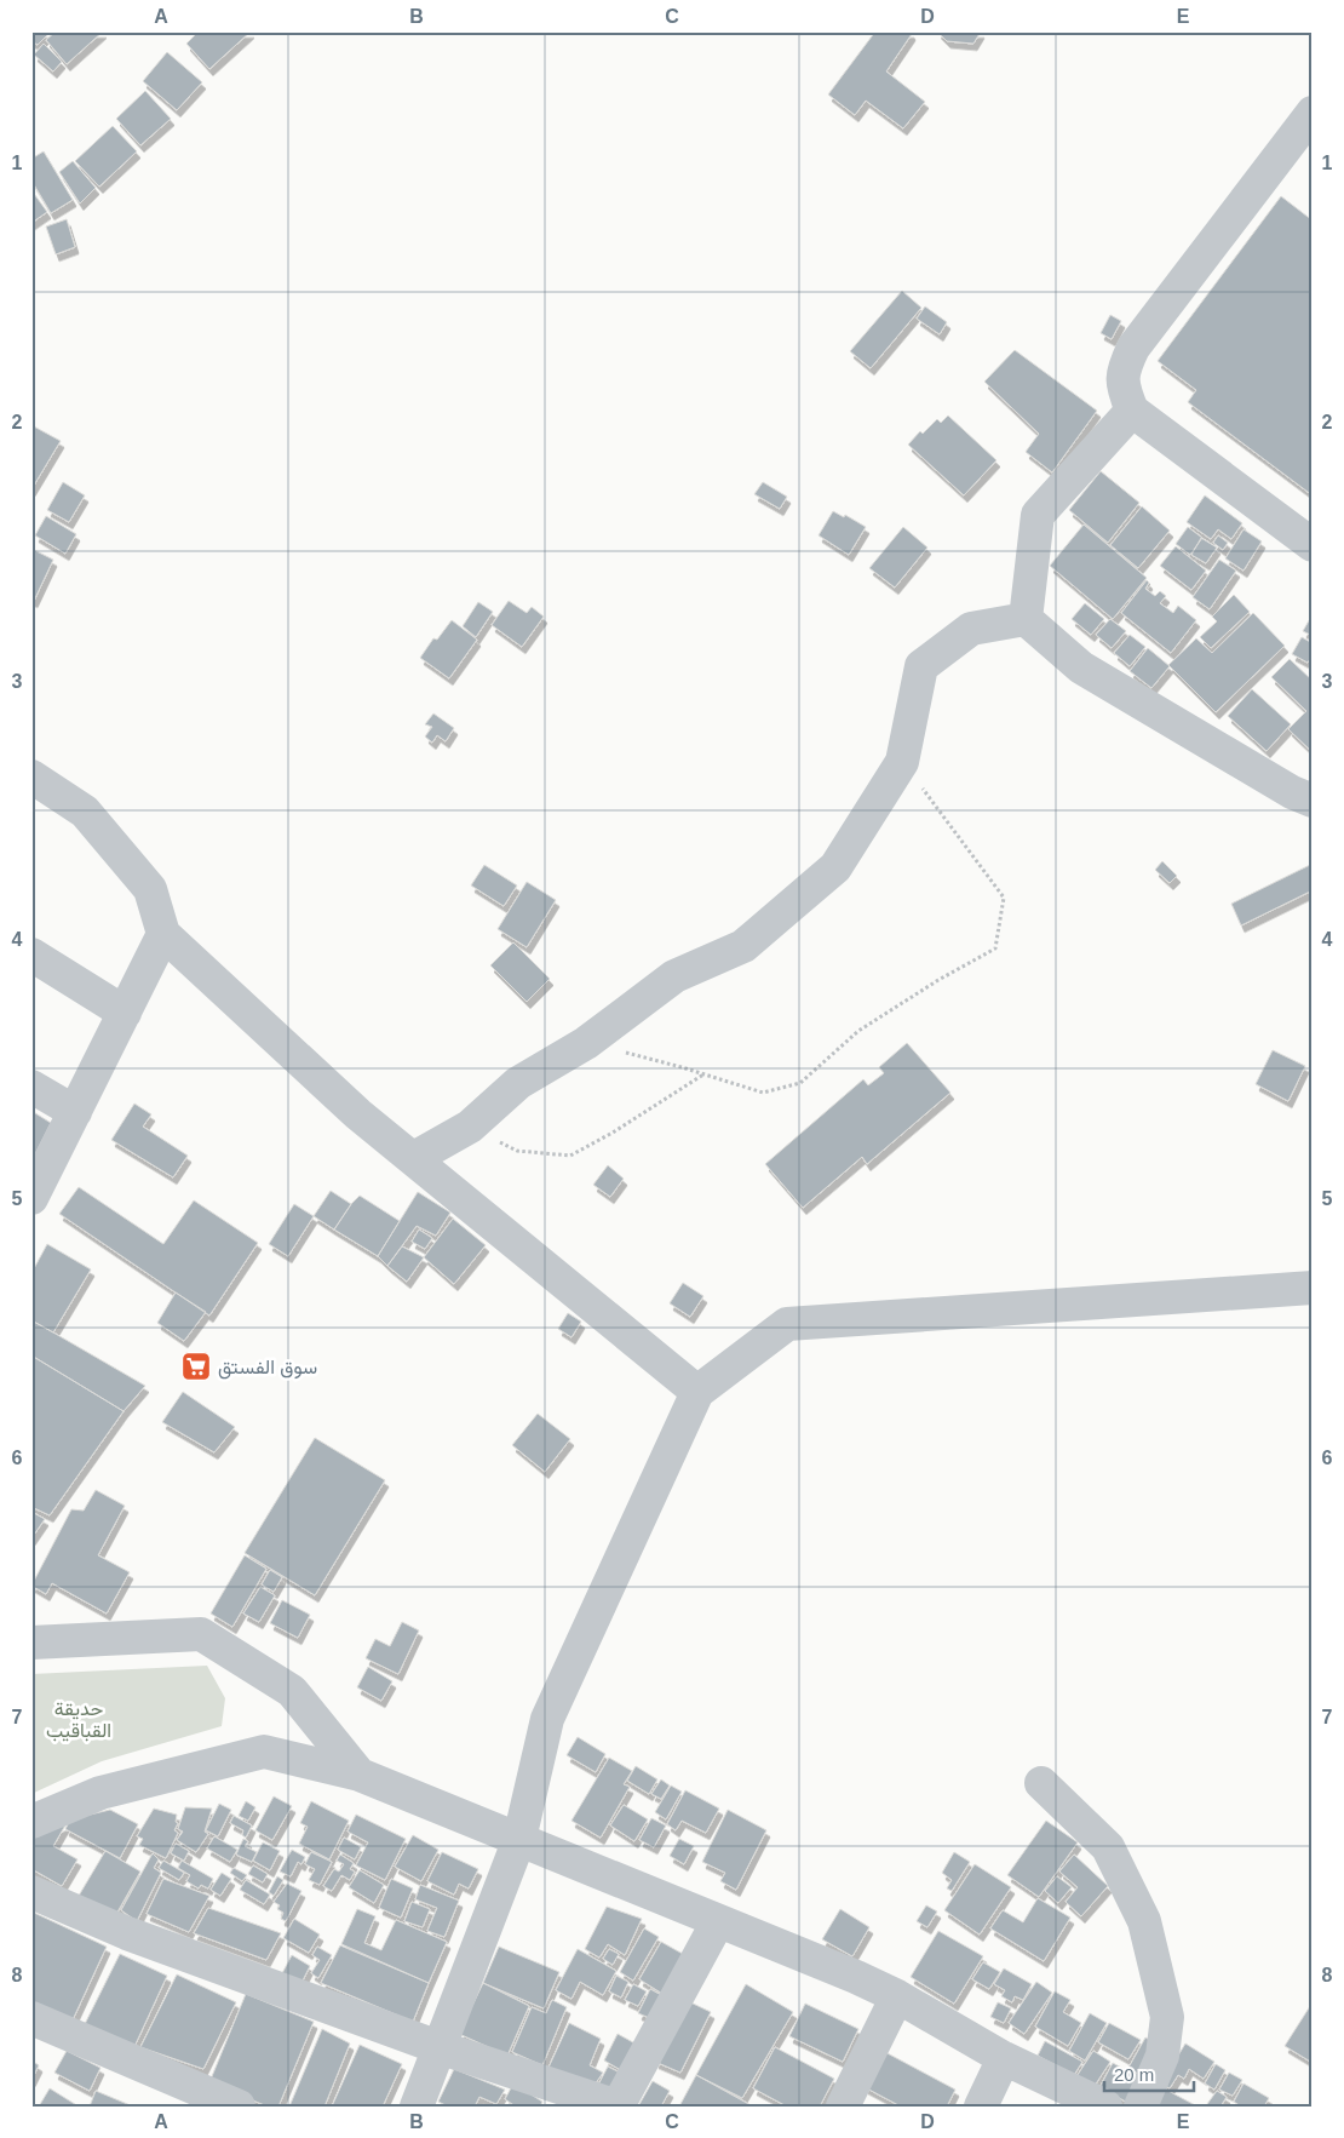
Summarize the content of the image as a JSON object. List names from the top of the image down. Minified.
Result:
{"parks":["حديقة القباقيب"],"places":{"supermarket":["سوق الفستق"]},"scale_bar":"20 m","grid":{"columns":["A","B","C","D","E"],"rows":["1","2","3","4","5","6","7","8"]}}
